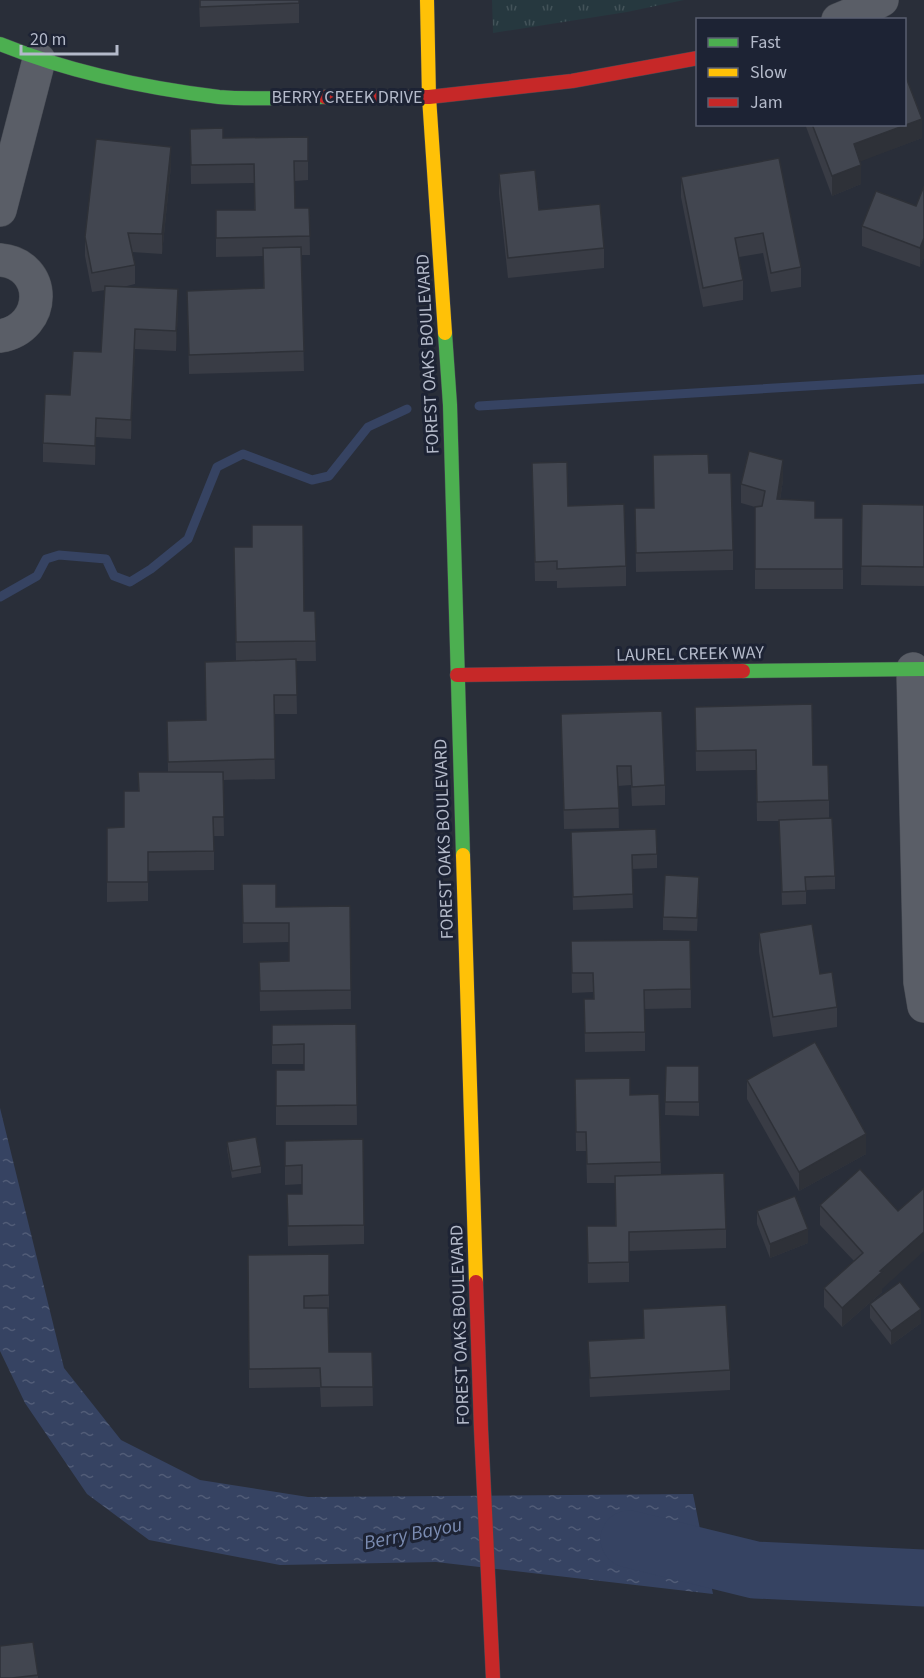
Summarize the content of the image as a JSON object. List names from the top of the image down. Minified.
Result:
{"streets":{"street":["BERRY CREEK DRIVE","FOREST OAKS BOULEVARD","LAUREL CREEK WAY"]},"crossings":[["BERRY CREEK DRIVE","FOREST OAKS BOULEVARD"],["FOREST OAKS BOULEVARD","LAUREL CREEK WAY"]],"water":["Berry Bayou"],"legend":["Fast","Slow","Jam"],"scale_bar":"20 m"}
